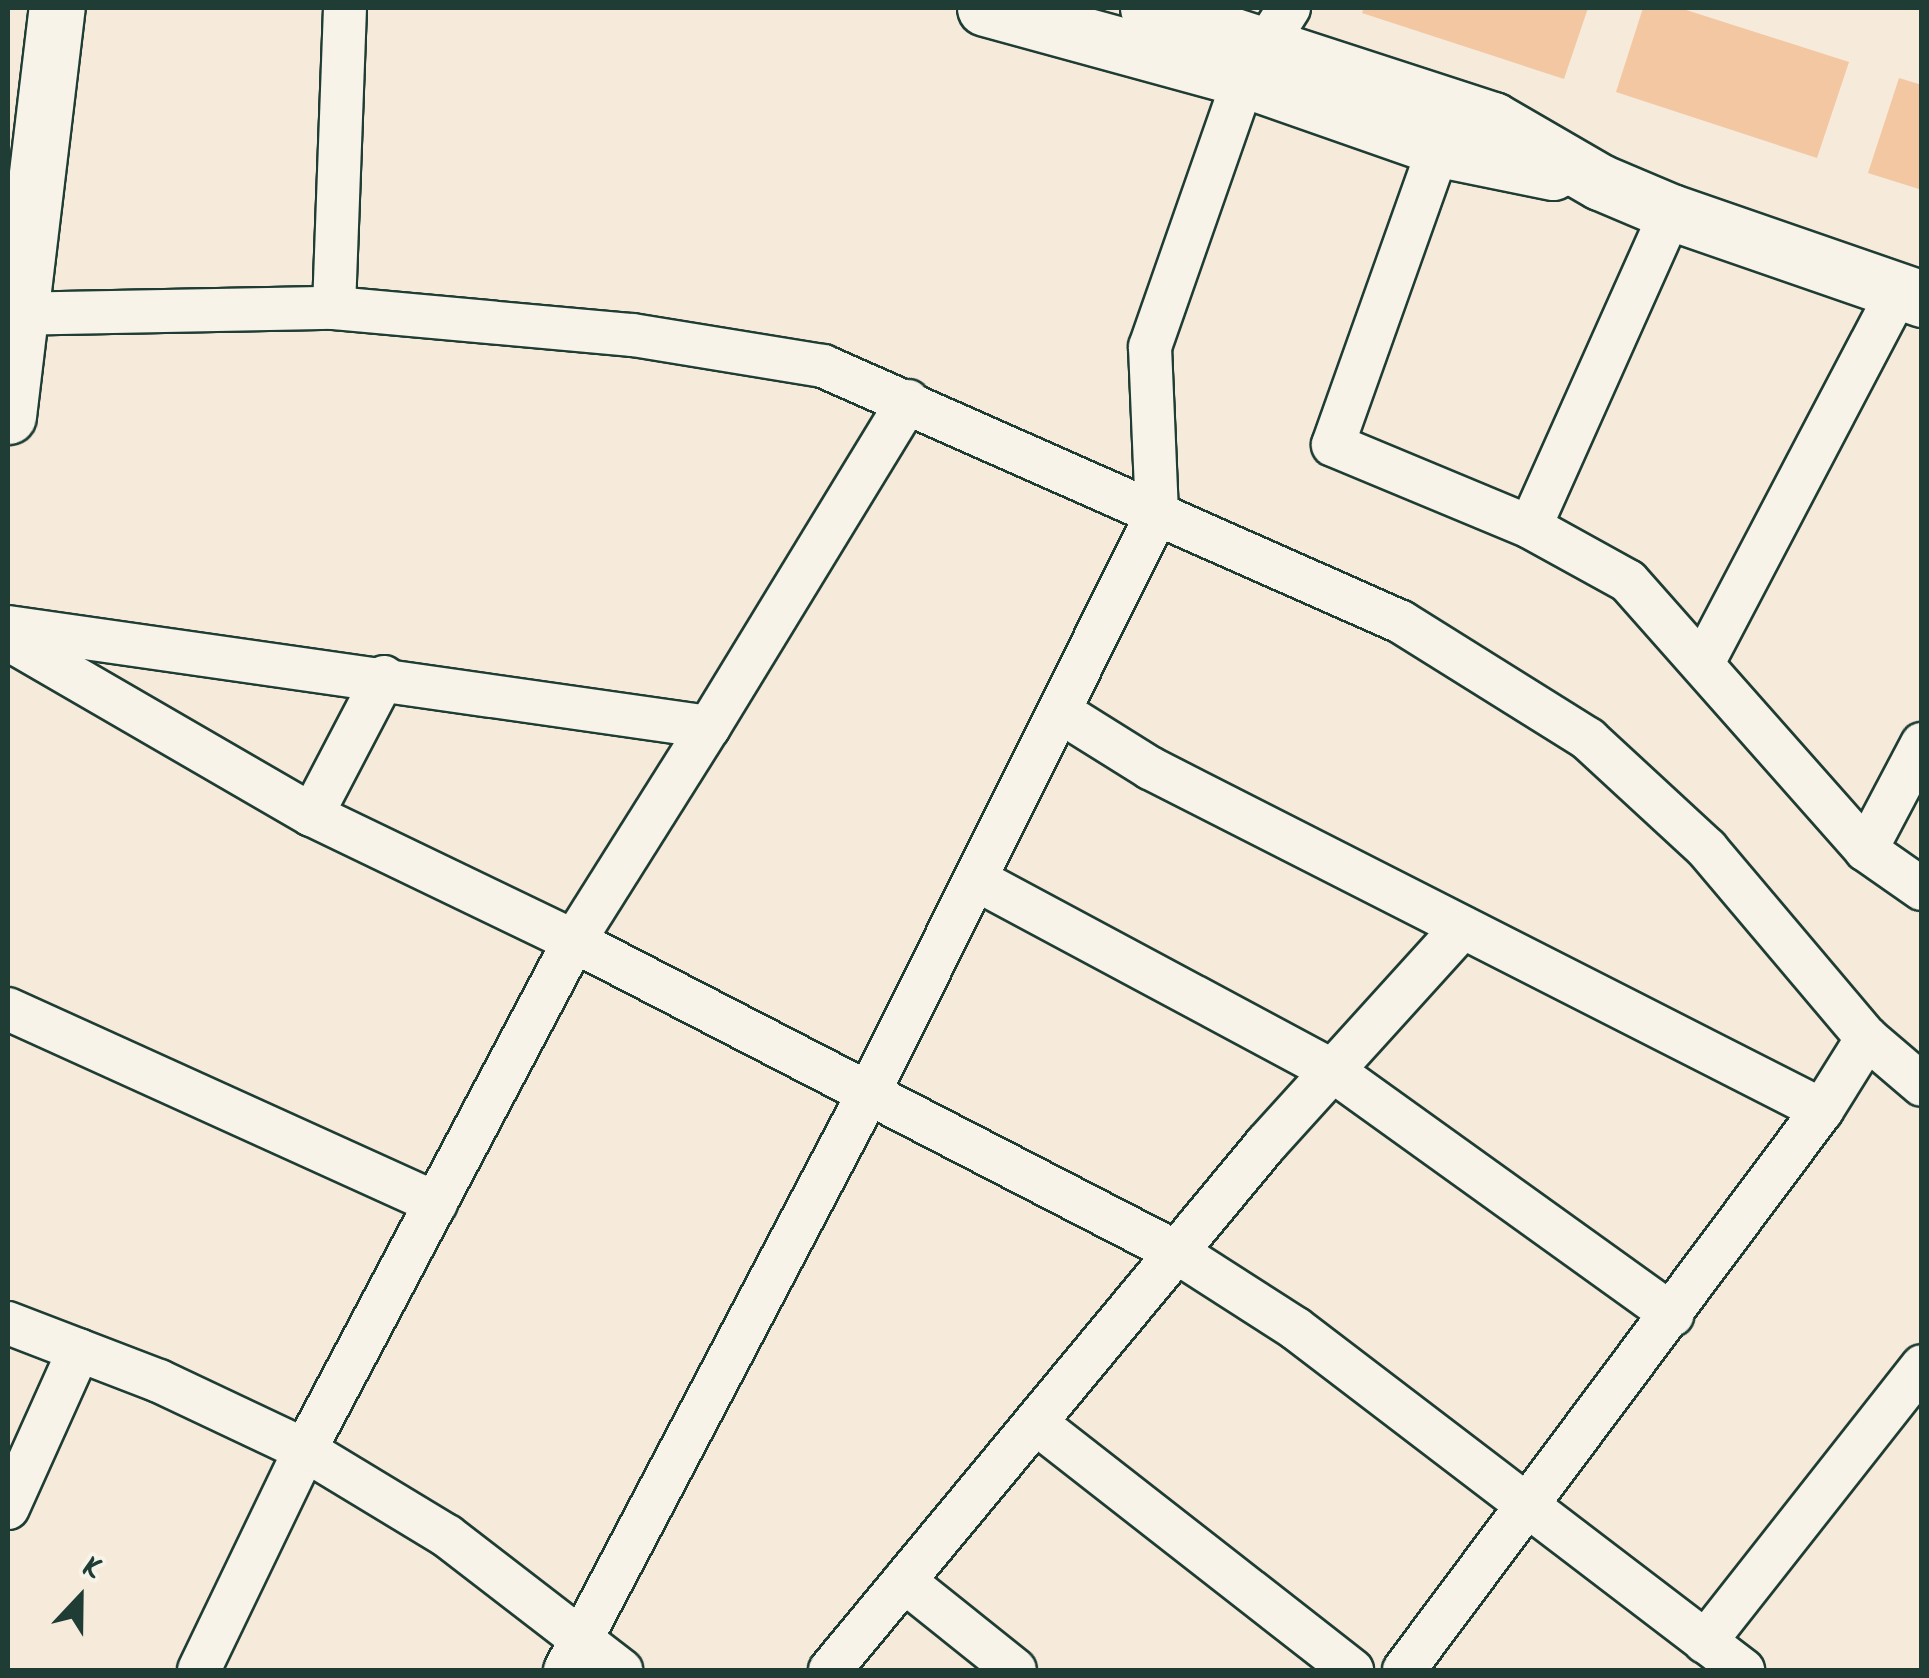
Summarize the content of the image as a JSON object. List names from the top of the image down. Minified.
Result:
{"north":"top"}
